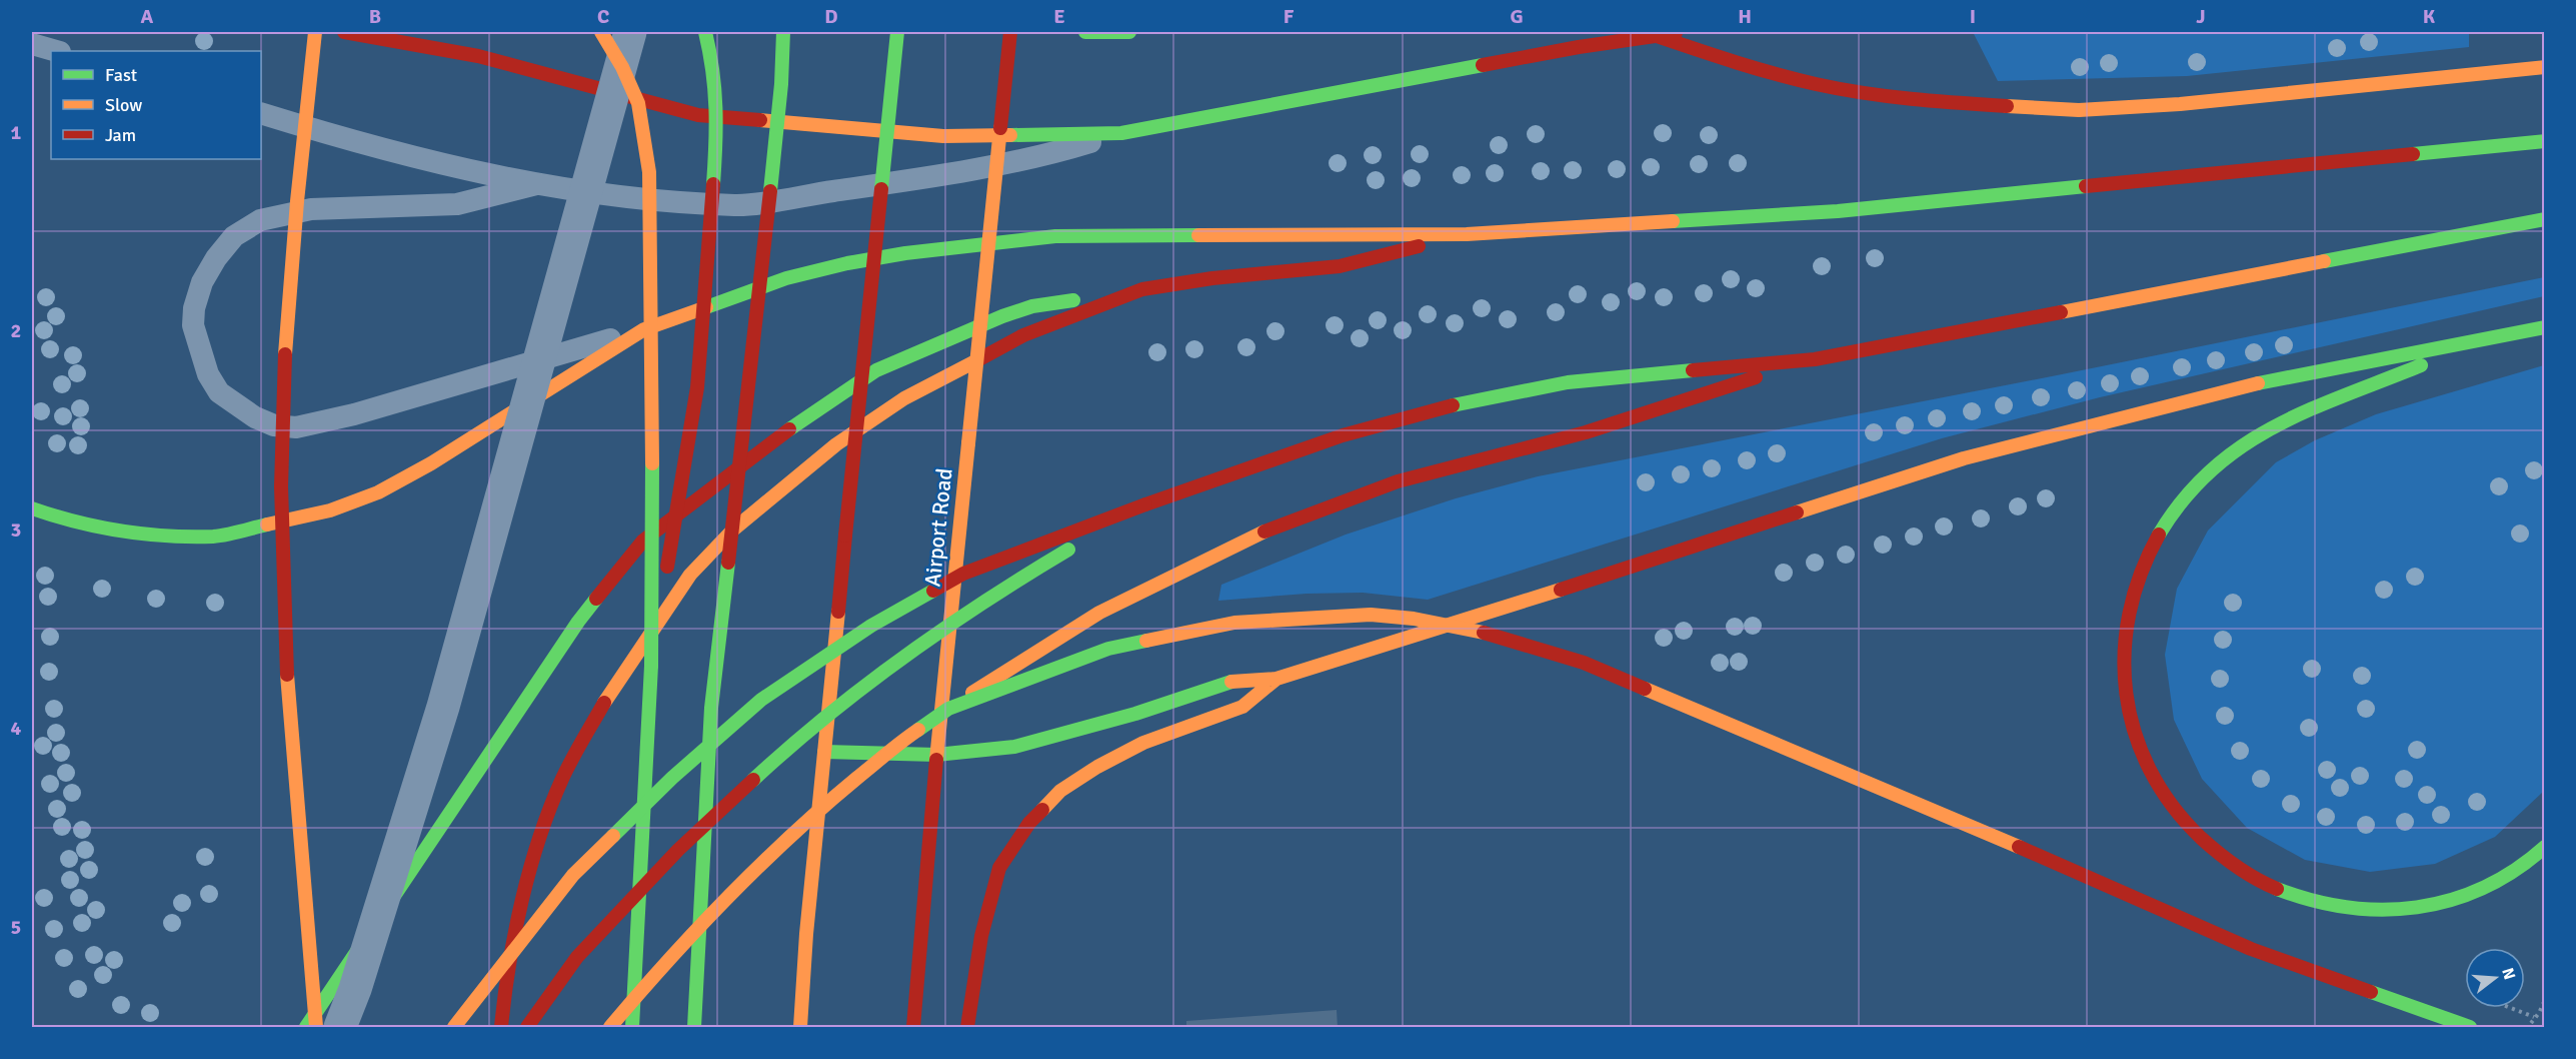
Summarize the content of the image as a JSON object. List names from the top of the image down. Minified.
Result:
{"streets":{"main road":["Airport Road"]},"legend":["Fast","Slow","Jam"],"north":"right","grid":{"columns":["A","B","C","D","E","F","G","H","I","J","K"],"rows":["1","2","3","4","5"]}}
